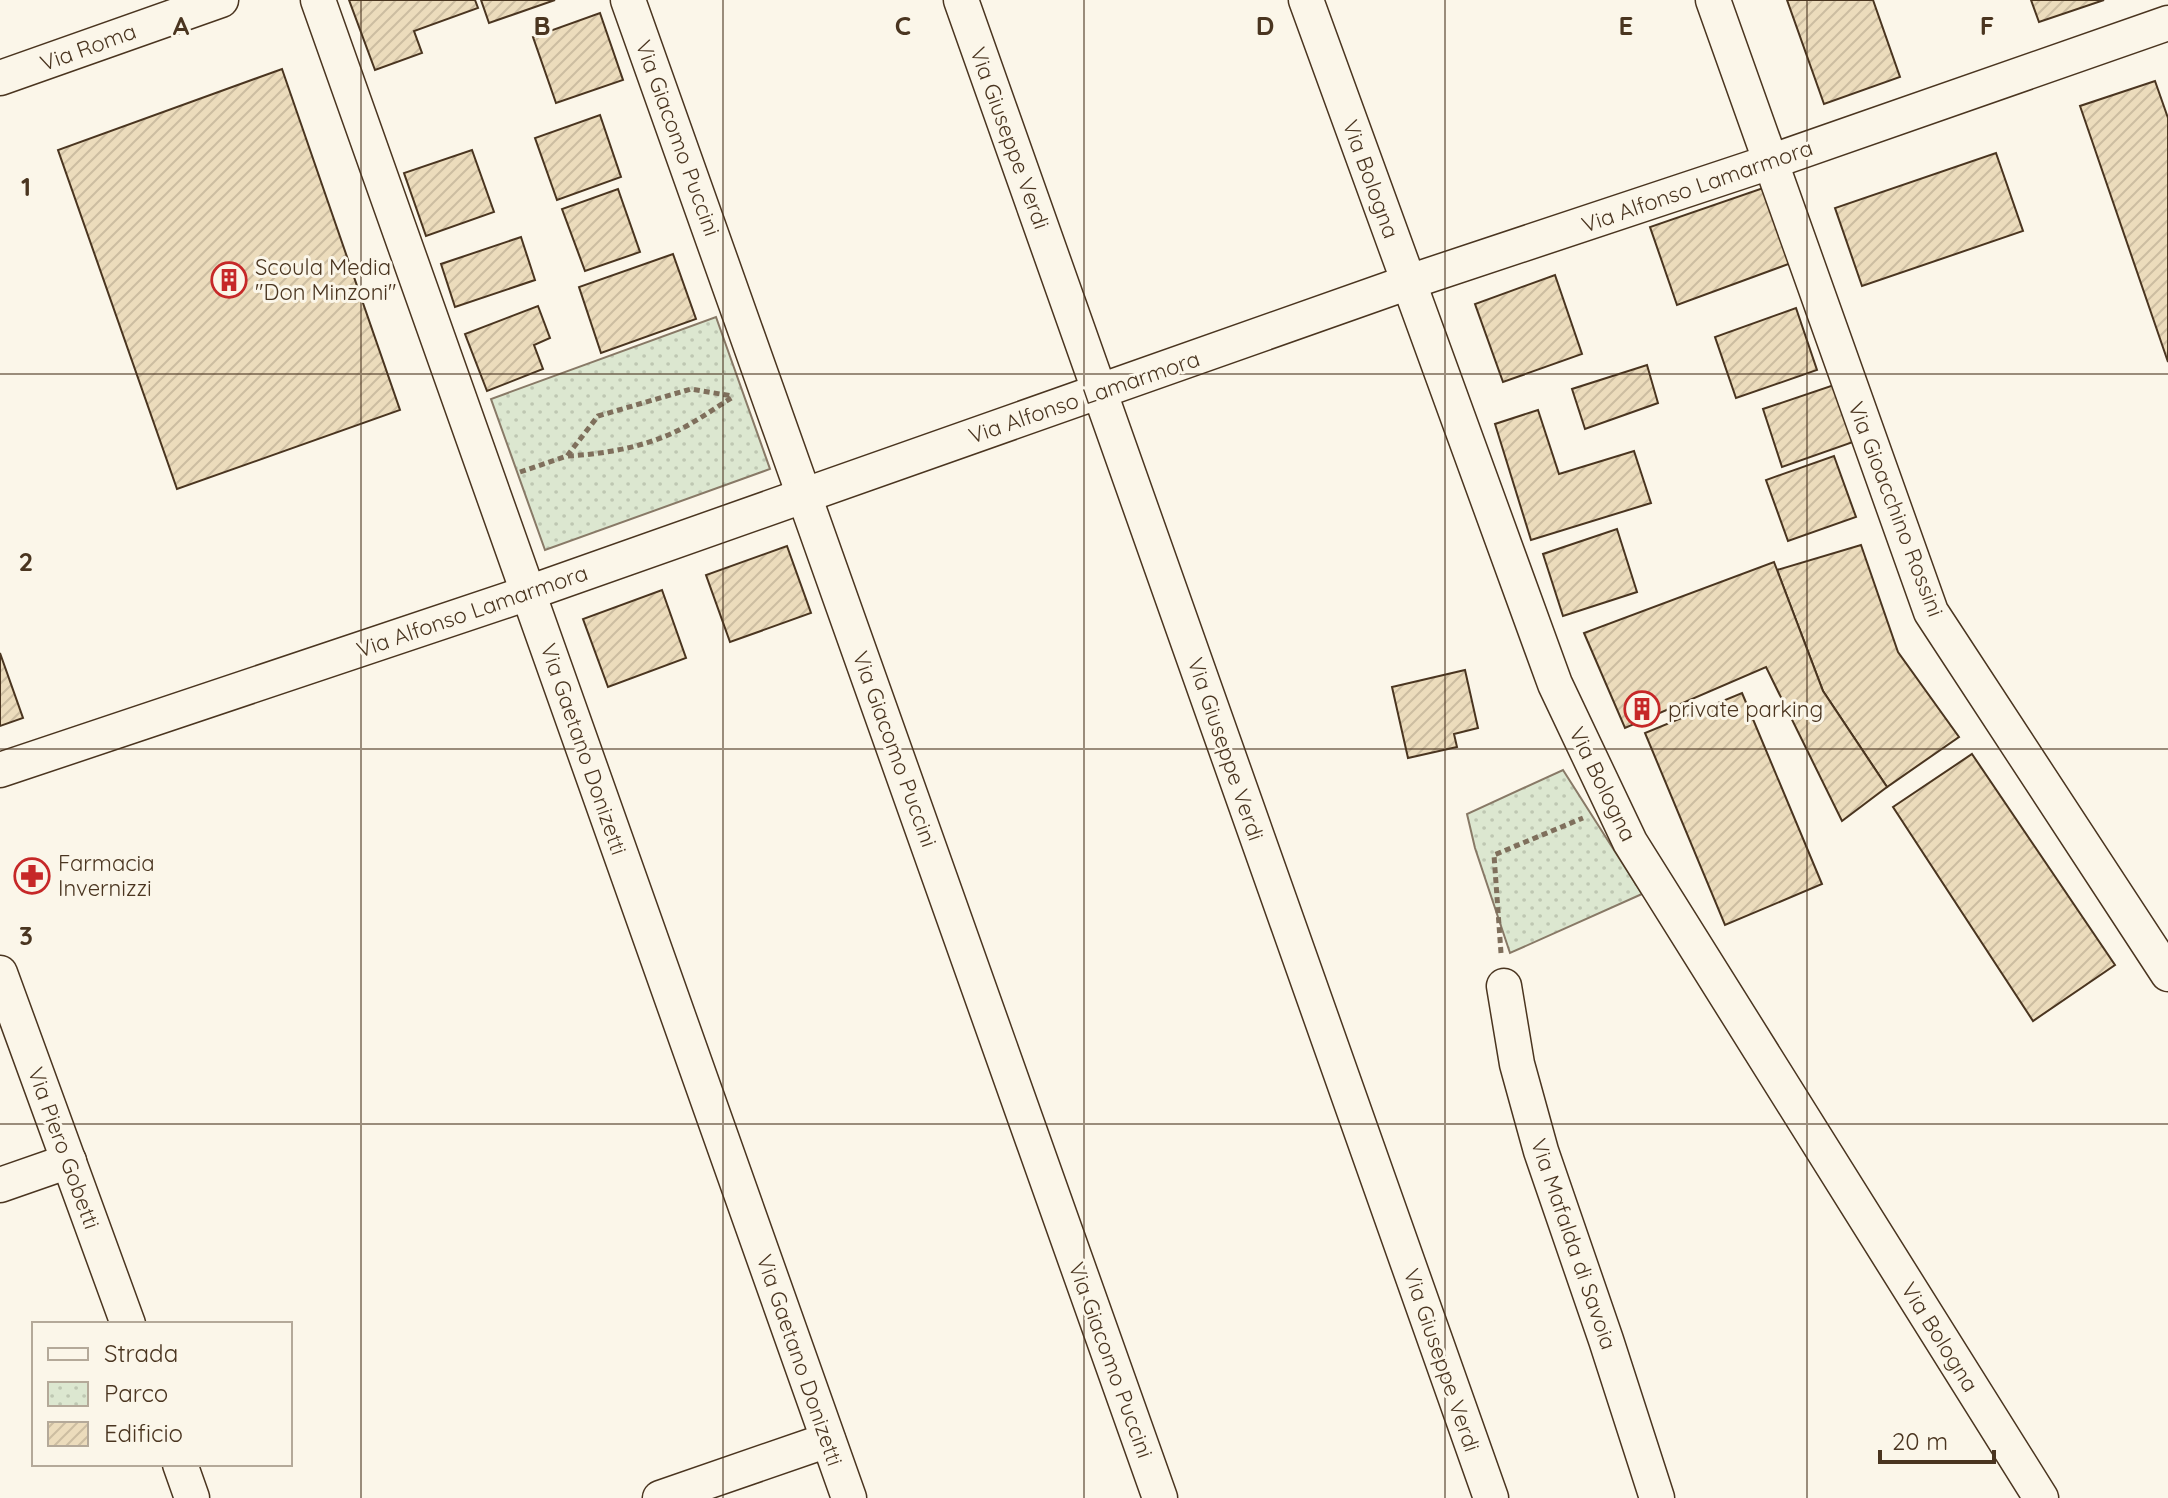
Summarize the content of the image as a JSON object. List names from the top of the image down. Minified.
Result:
{"streets":{"street":["Via Roma","Via Giacomo Puccini","Via Giuseppe Verdi","Via Bologna","Via Alfonso Lamarmora","Via Gioacchino Rossini","Via Gaetano Donizetti","Via Piero Gobetti","Via Mafalda di Savoia"]},"crossings":[["Via Giacomo Puccini","Via Alfonso Lamarmora"],["Via Giuseppe Verdi","Via Alfonso Lamarmora"],["Via Bologna","Via Alfonso Lamarmora"],["Via Alfonso Lamarmora","Via Gioacchino Rossini"],["Via Alfonso Lamarmora","Via Gaetano Donizetti"]],"places":{"building":["Scoula Media \"Don Minzoni\"","private parking"],"pharmacy":["Farmacia Invernizzi"]},"legend":["Strada","Parco","Edificio"],"scale_bar":"20 m","grid":{"columns":["A","B","C","D","E","F"],"rows":["1","2","3"]}}
